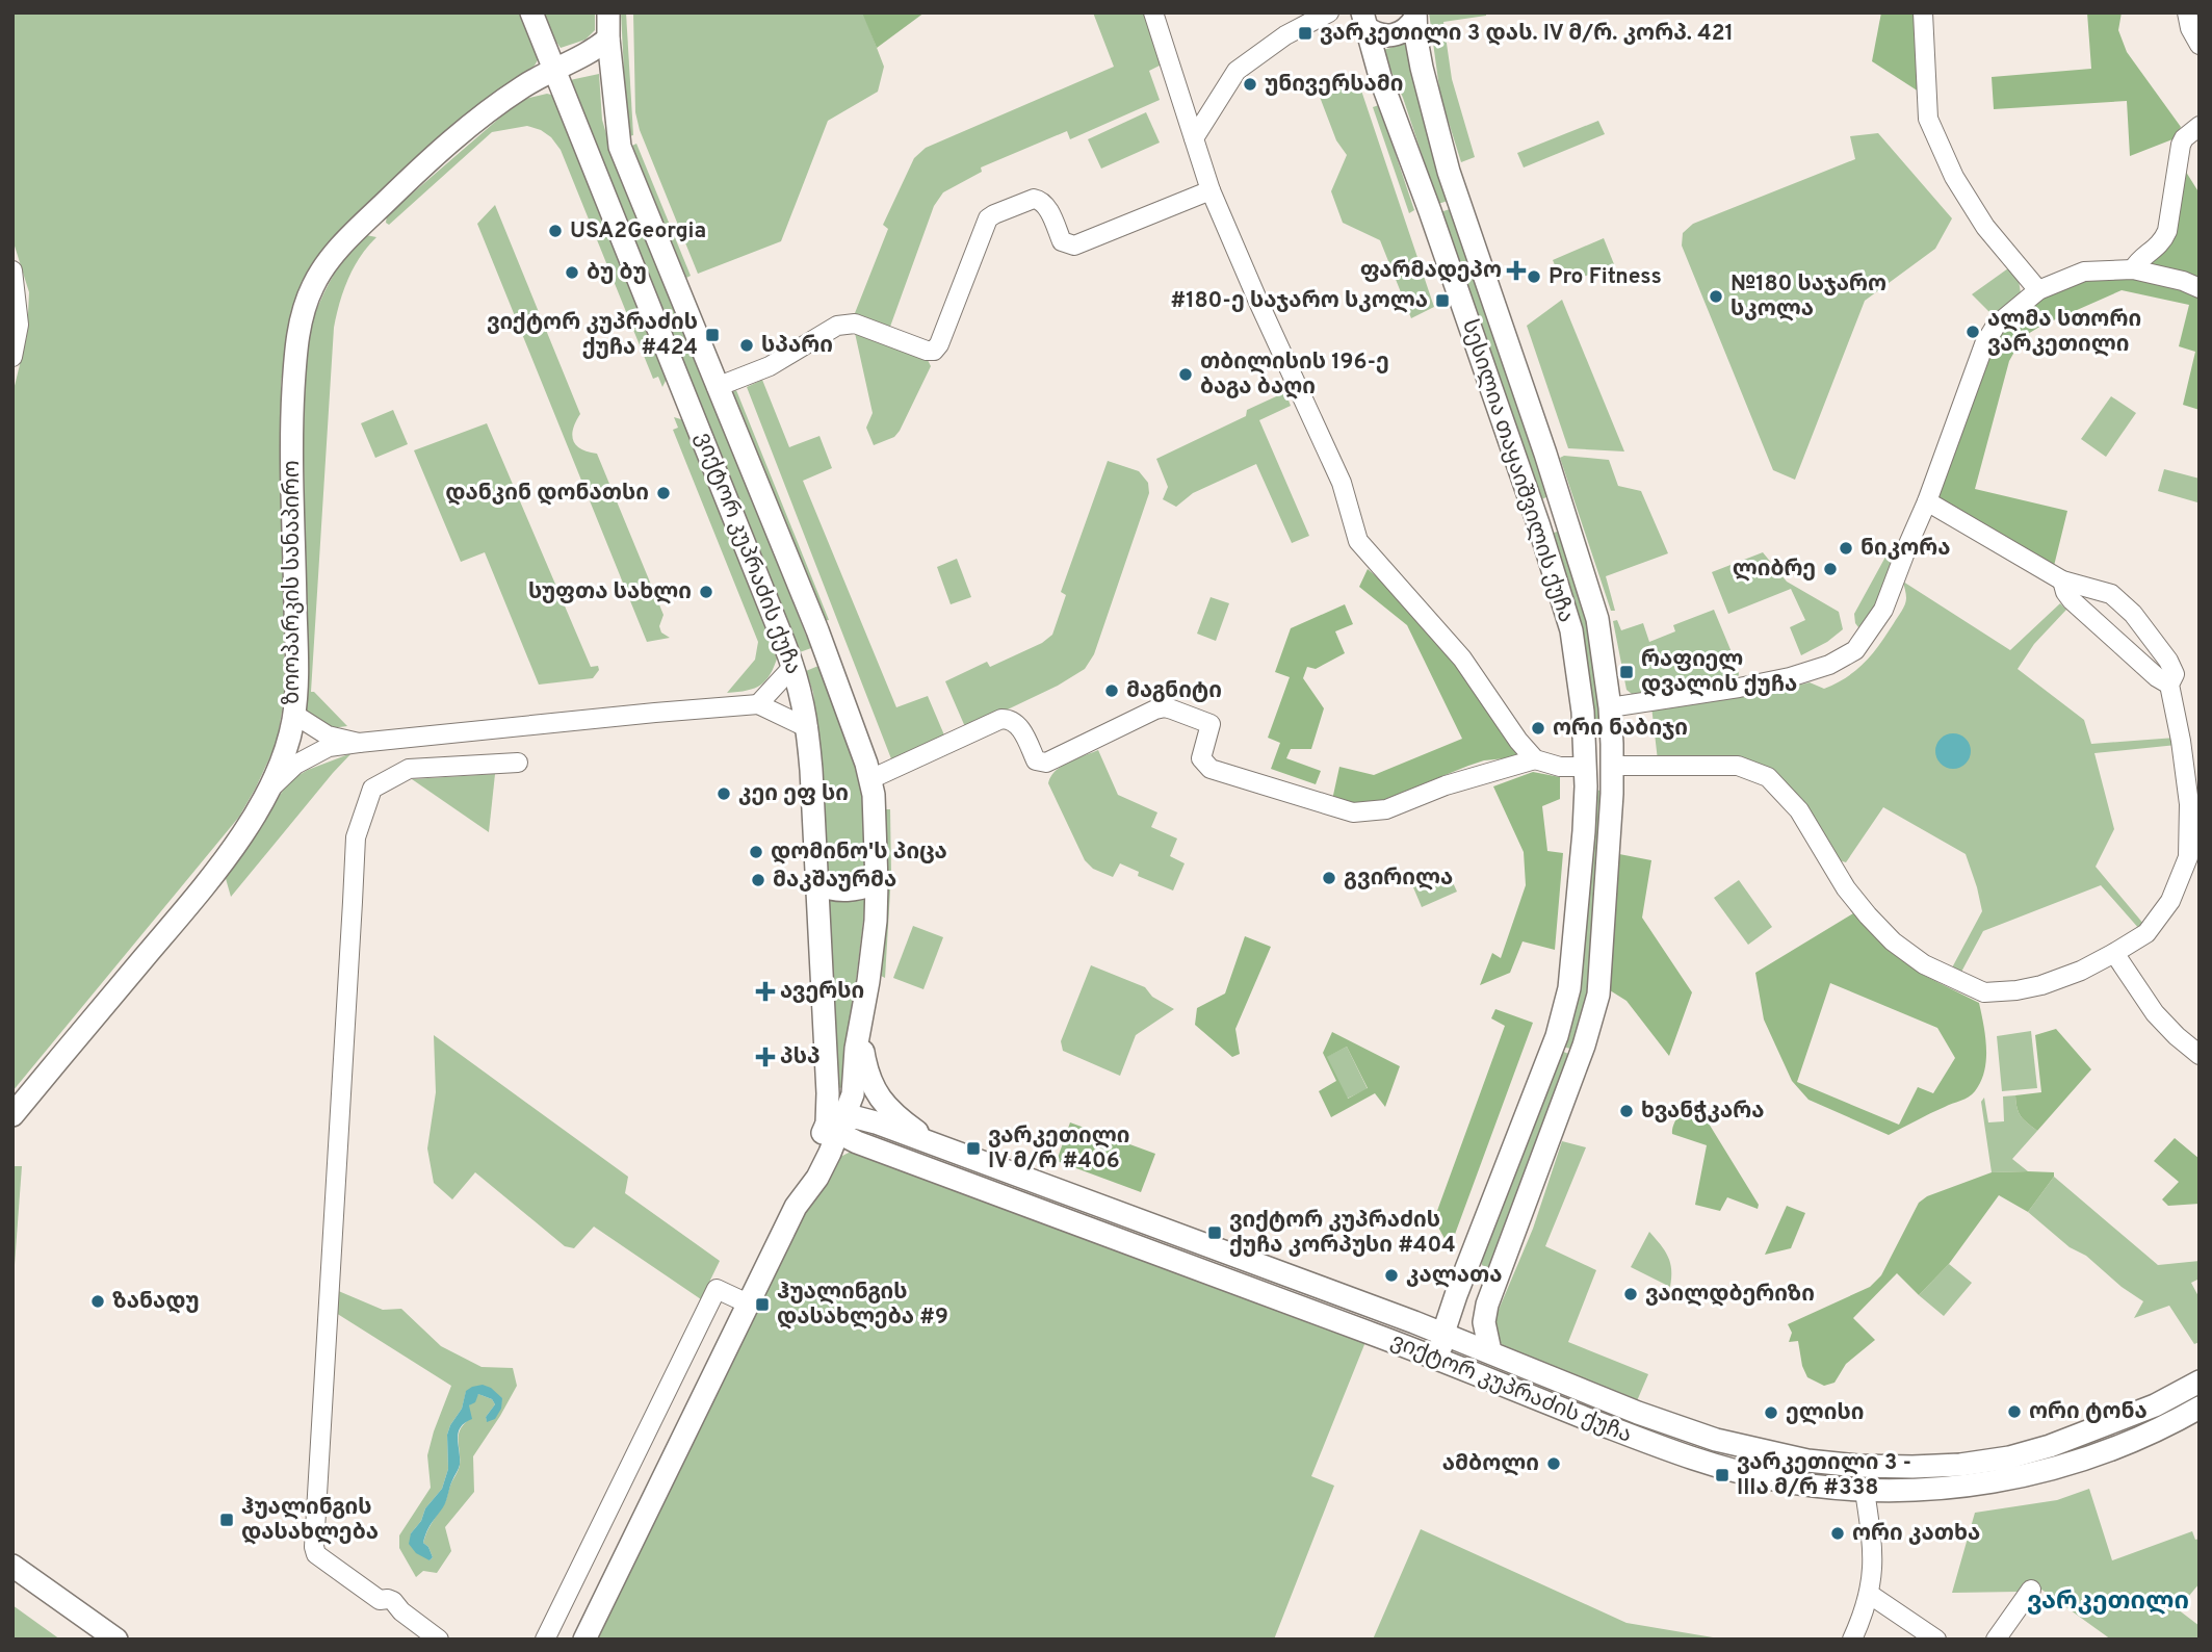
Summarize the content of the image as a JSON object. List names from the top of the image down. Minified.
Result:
{"streets":{"main road":["სესილია თაყაიშვილის ქუჩა","ვიქტორ კუპრაძის ქუჩა","ზოოპარკის სანაპირო"]},"crossings":[["სესილია თაყაიშვილის ქუჩა","ვიქტორ კუპრაძის ქუჩა"],["ვიქტორ კუპრაძის ქუჩა","ზოოპარკის სანაპირო"]],"districts":["ვარკეთილი"],"places":{"transit":["ვარკეთილი 3 დას. IV მ/რ. კორპ. 421","#180-ე საჯარო სკოლა","ვიქტორ კუპრაძის ქუჩა #424","რაფიელ დვალის ქუჩა","ვარკეთილი IV მ/რ #406","ვიქტორ კუპრაძის ქუჩა კორპუსი #404","ჰუალინგის დასახლება #9","ვარკეთილი 3 - IIIა მ/რ #338","ჰუალინგის დასახლება"],"other":["უნივერსამი","USA2Georgia","ბუ ბუ","Pro Fitness","№180 საჯარო სკოლა","ალმა სთორი ვარკეთილი","სპარი","თბილისის 196-ე ბაგა ბაღი","დანკინ დონათსი","ნიკორა","ლიბრე","სუფთა სახლი","მაგნიტი","ორი ნაბიჯი","კეი ეფ სი","დომინო'ს პიცა","გვირილა","მაკშაურმა","ხვანჭკარა","კალათა","ვაილდბერიზი","ზანადუ","ორი ტონა","ელისი","ამბოლი","ორი კათხა"],"health":["ფარმადეპო","ავერსი","პსპ"]}}
